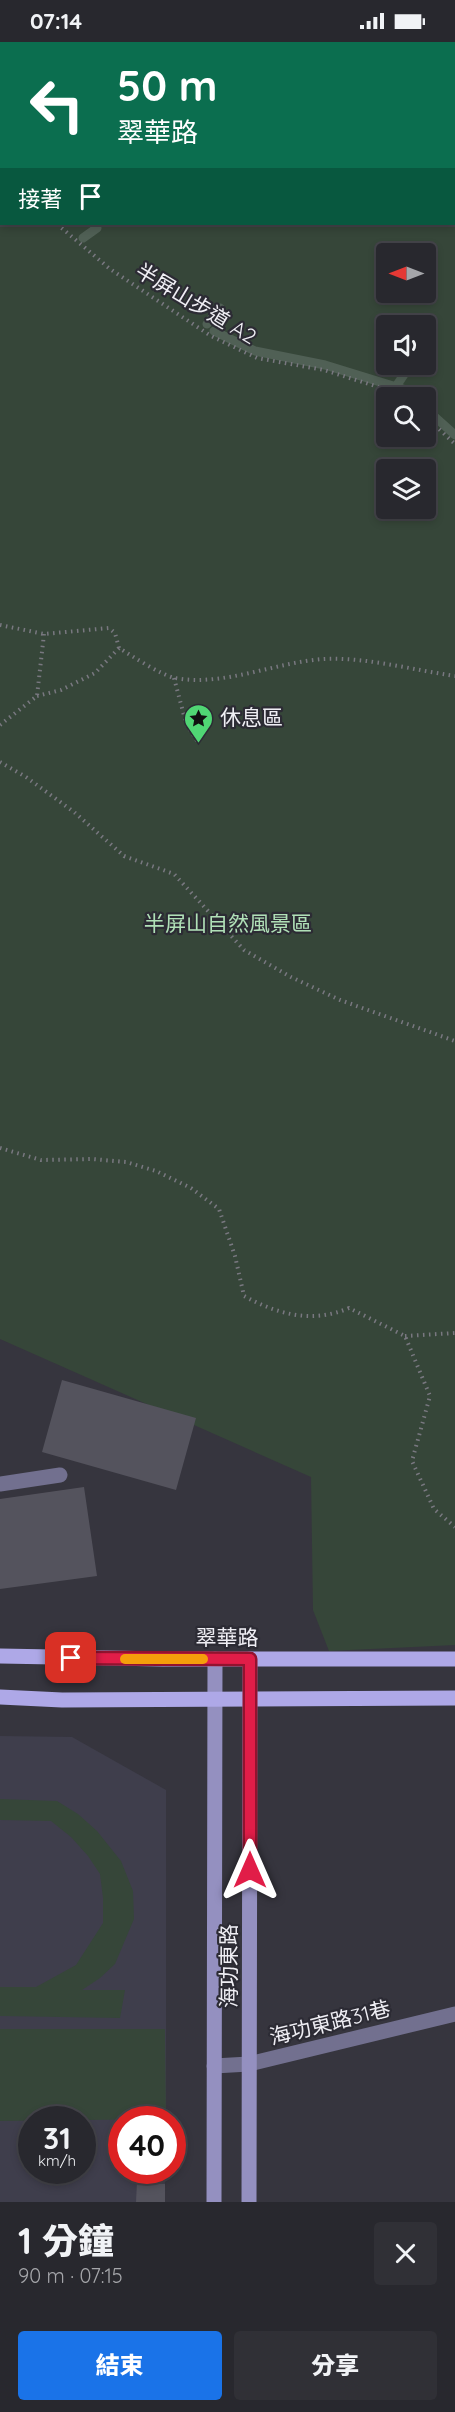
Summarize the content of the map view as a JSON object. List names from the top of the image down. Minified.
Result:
{"streets":{"main road":["翠華路"],"street":["海功東路"],"lane":["海功東路31巷"],"path":["半屏山步道 A2"]},"crossings":[["翠華路","海功東路"],["海功東路","海功東路31巷"]],"parks":["半屏山自然風景區"],"places":{"place":["休息區"]},"north":"left","page":{"status":"07:14","turn":["50 m","翠華路"],"then":"接著","speed":"31 km/h","limit":"40","heading":["1 分鐘","90 m · 07:15"],"buttons":["結束","分享"]}}
